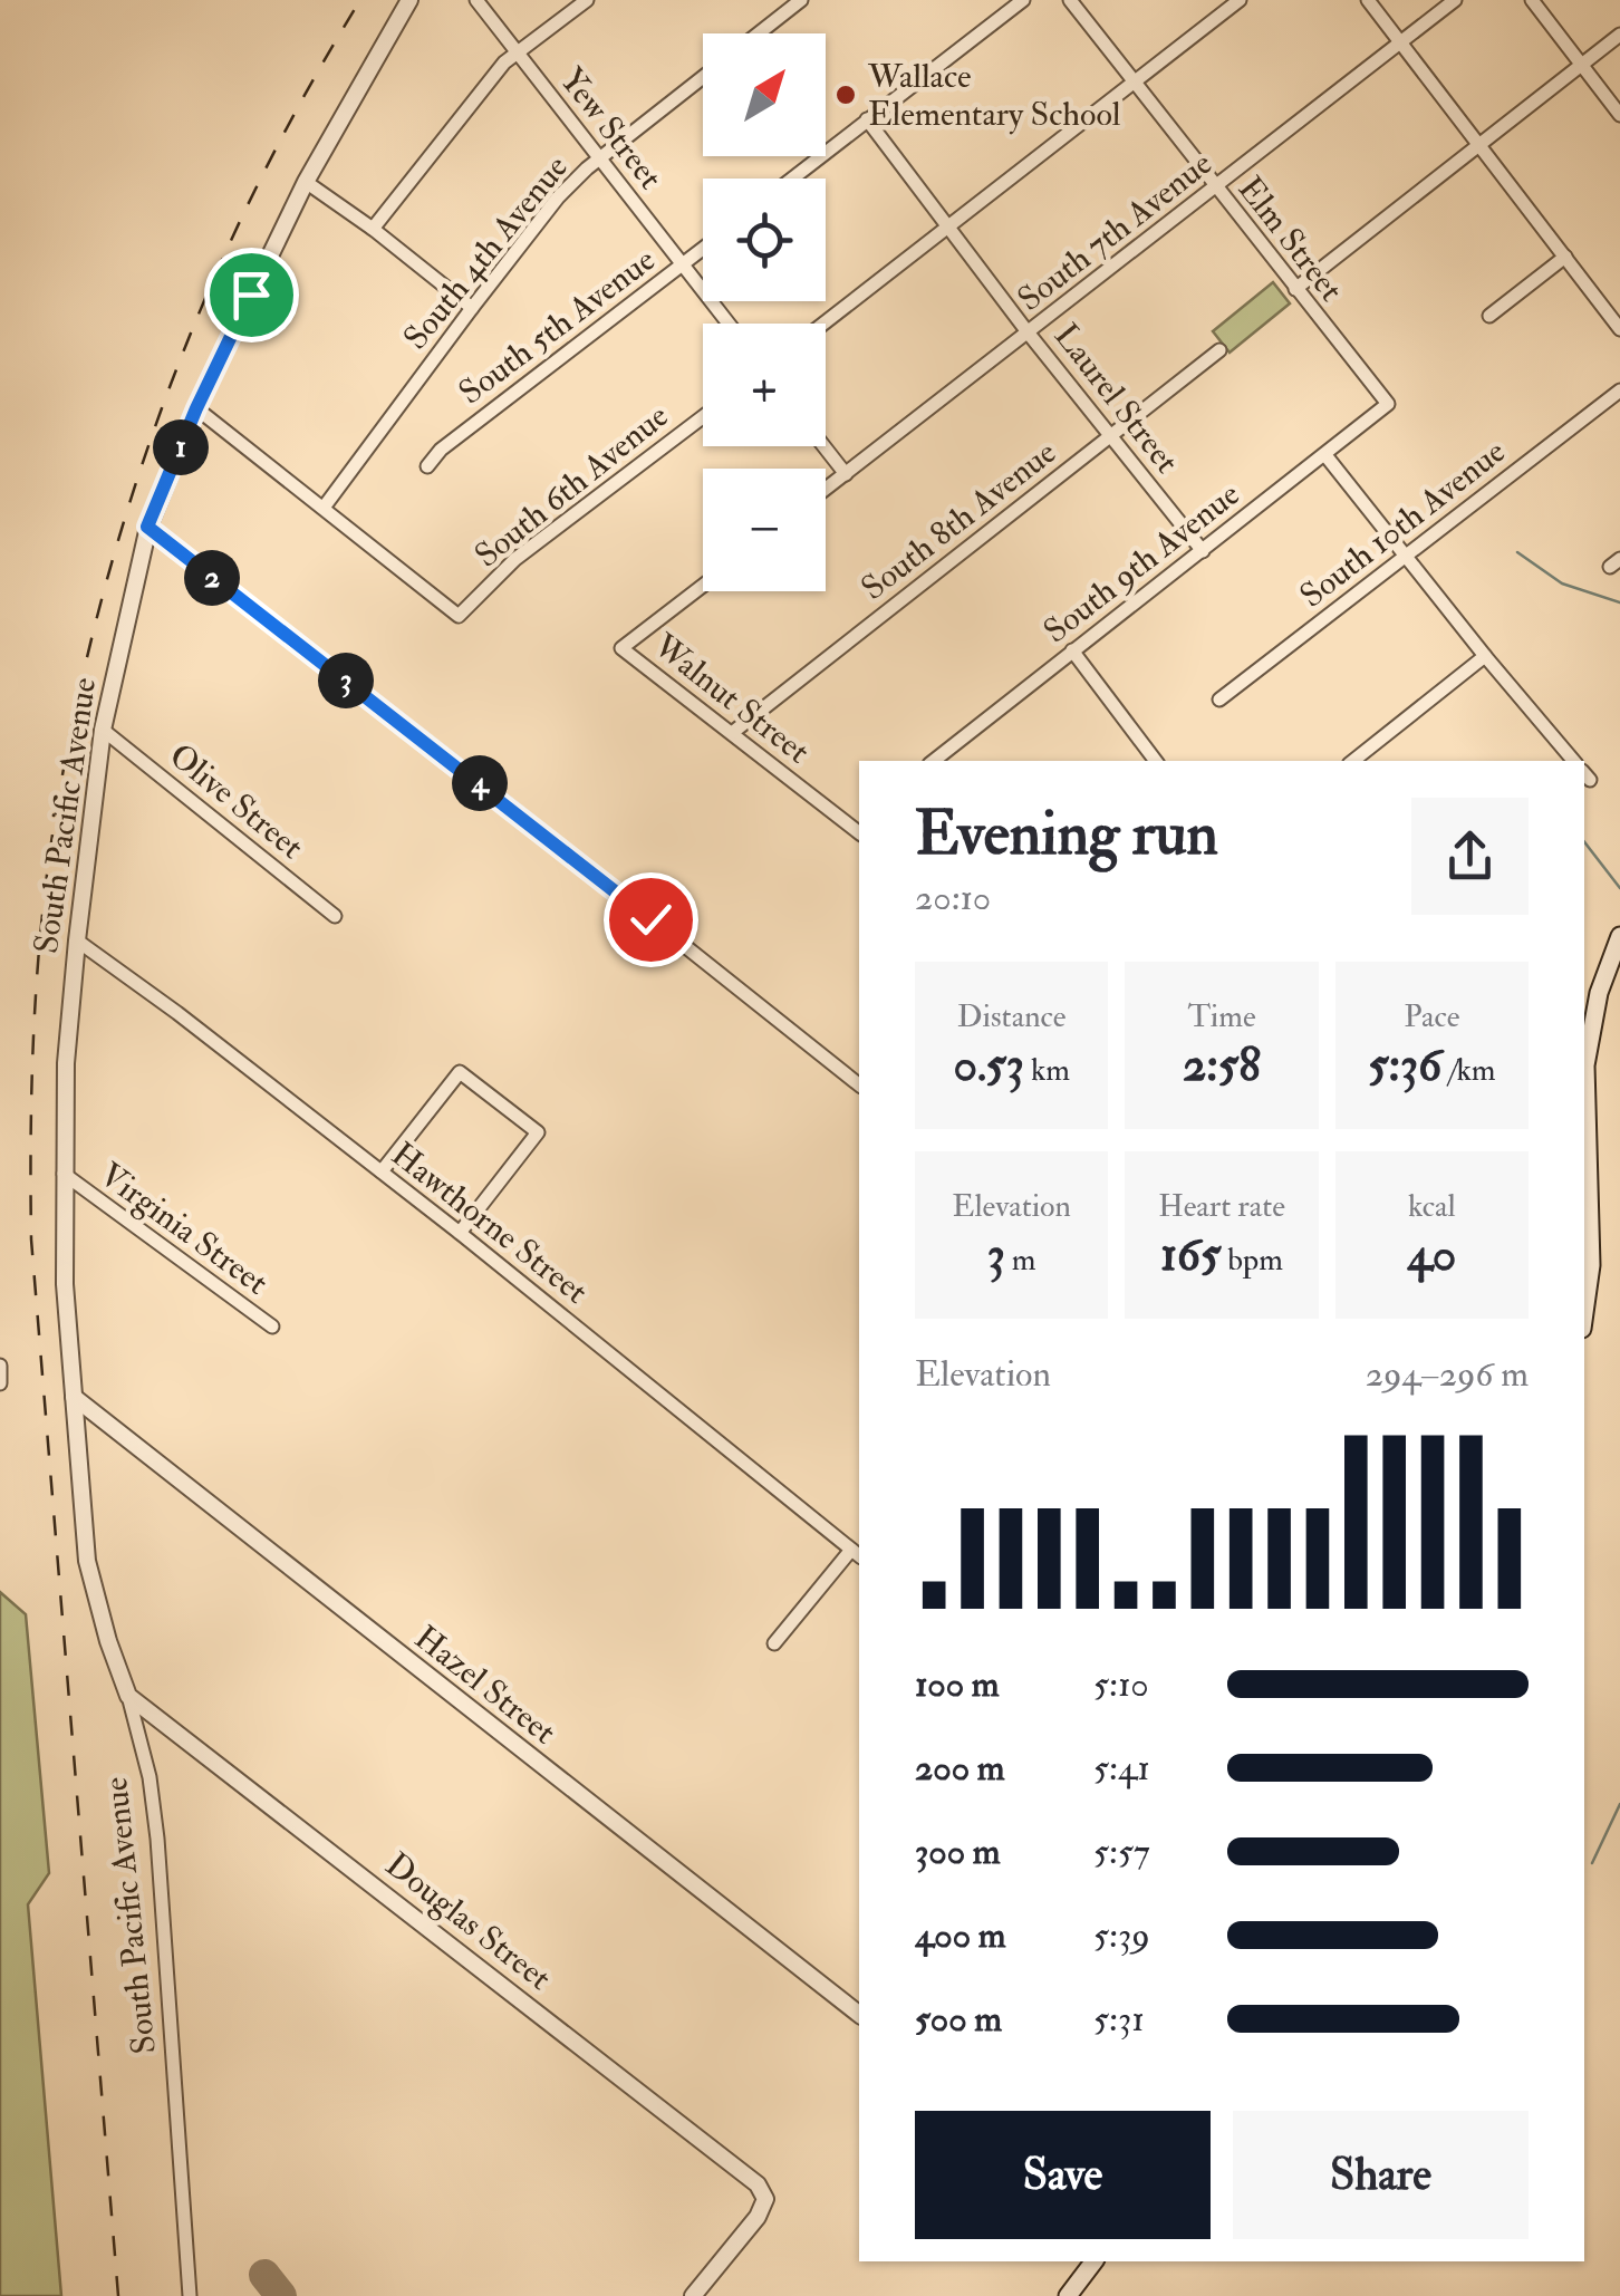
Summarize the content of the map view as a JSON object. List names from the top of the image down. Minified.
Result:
{"streets":{"street":["Yew Street","South 7th Avenue","Elm Street","South 4th Avenue","South 5th Avenue","Laurel Street","South 6th Avenue","South 8th Avenue","South 10th Avenue","South 9th Avenue","Walnut Street","Olive Street","South Pacific Avenue","Hawthorne Street","Virginia Street","Hazel Street","Douglas Street"]},"crossings":[["Yew Street","South 4th Avenue"],["Yew Street","South 5th Avenue"],["South 7th Avenue","Elm Street"],["South 7th Avenue","Laurel Street"],["Elm Street","South 9th Avenue"],["South 4th Avenue","South 6th Avenue"],["Laurel Street","South 8th Avenue"],["Laurel Street","South 9th Avenue"],["South 8th Avenue","Walnut Street"],["Olive Street","South Pacific Avenue"],["South Pacific Avenue","Hawthorne Street"],["South Pacific Avenue","Virginia Street"],["South Pacific Avenue","Hazel Street"],["South Pacific Avenue","Douglas Street"]],"places":["Wallace Elementary School"],"north":"top right","page":{"map_buttons":["+","−"],"pins":["1","2","3","4"],"heading":["Evening run","20:10"],"stats":[["Distance","0.53 km"],["Time","2:58"],["Pace","5:36 /km"],["Elevation","3 m"],["Heart rate","165 bpm"],["kcal","40"]],"chart":["Elevation","294–296 m"],"list":[{"name":"100 m","note":"5:10"},{"name":"200 m","note":"5:41"},{"name":"300 m","note":"5:57"},{"name":"400 m","note":"5:39"},{"name":"500 m","note":"5:31"}],"buttons":["Save","Share"]}}
